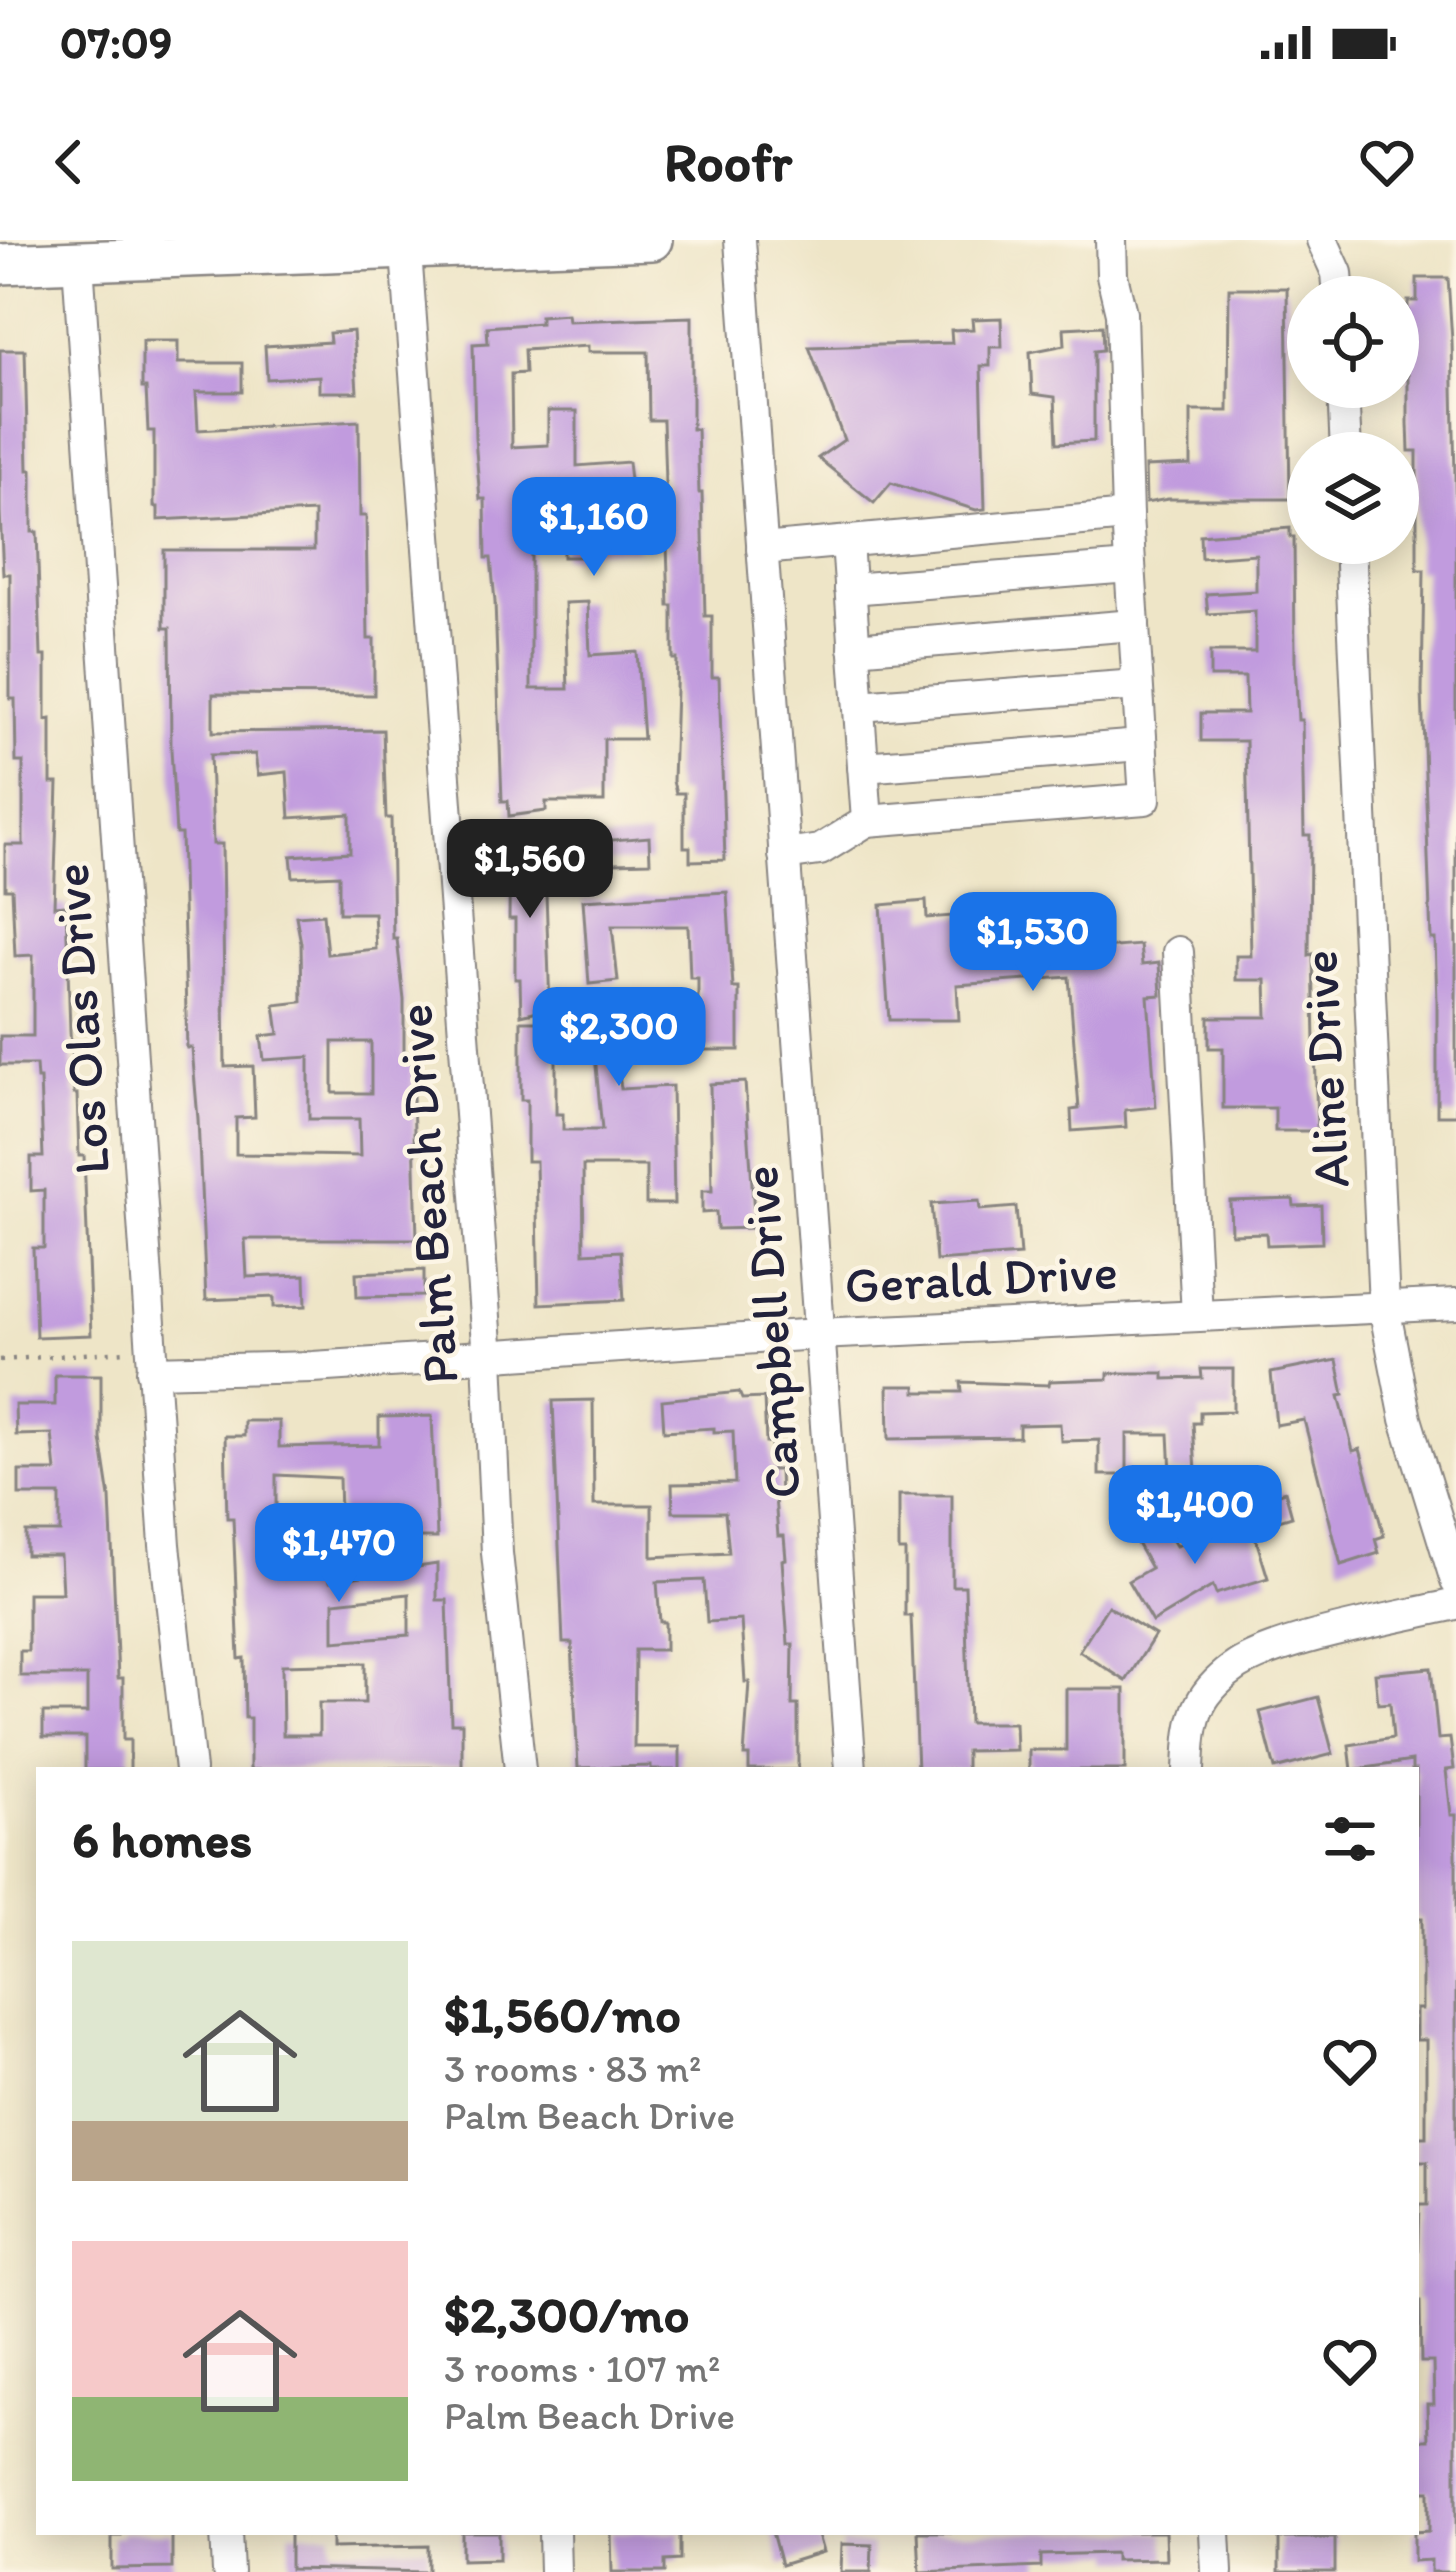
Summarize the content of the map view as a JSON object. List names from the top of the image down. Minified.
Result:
{"streets":{"street":["Los Olas Drive","Aline Drive","Palm Beach Drive","Gerald Drive","Campbell Drive"]},"crossings":[["Los Olas Drive","Gerald Drive"],["Aline Drive","Gerald Drive"],["Palm Beach Drive","Gerald Drive"],["Gerald Drive","Campbell Drive"]],"page":{"status":"07:09","header":"Roofr","price":["$1,160","$1,560","$1,530","$2,300","$1,400","$1,470"],"heading":"6 homes","list":[{"name":"$1,560/mo","note":"3 rooms · 83 m² · Palm Beach Drive"},{"name":"$2,300/mo","note":"3 rooms · 107 m² · Palm Beach Drive"}]}}
